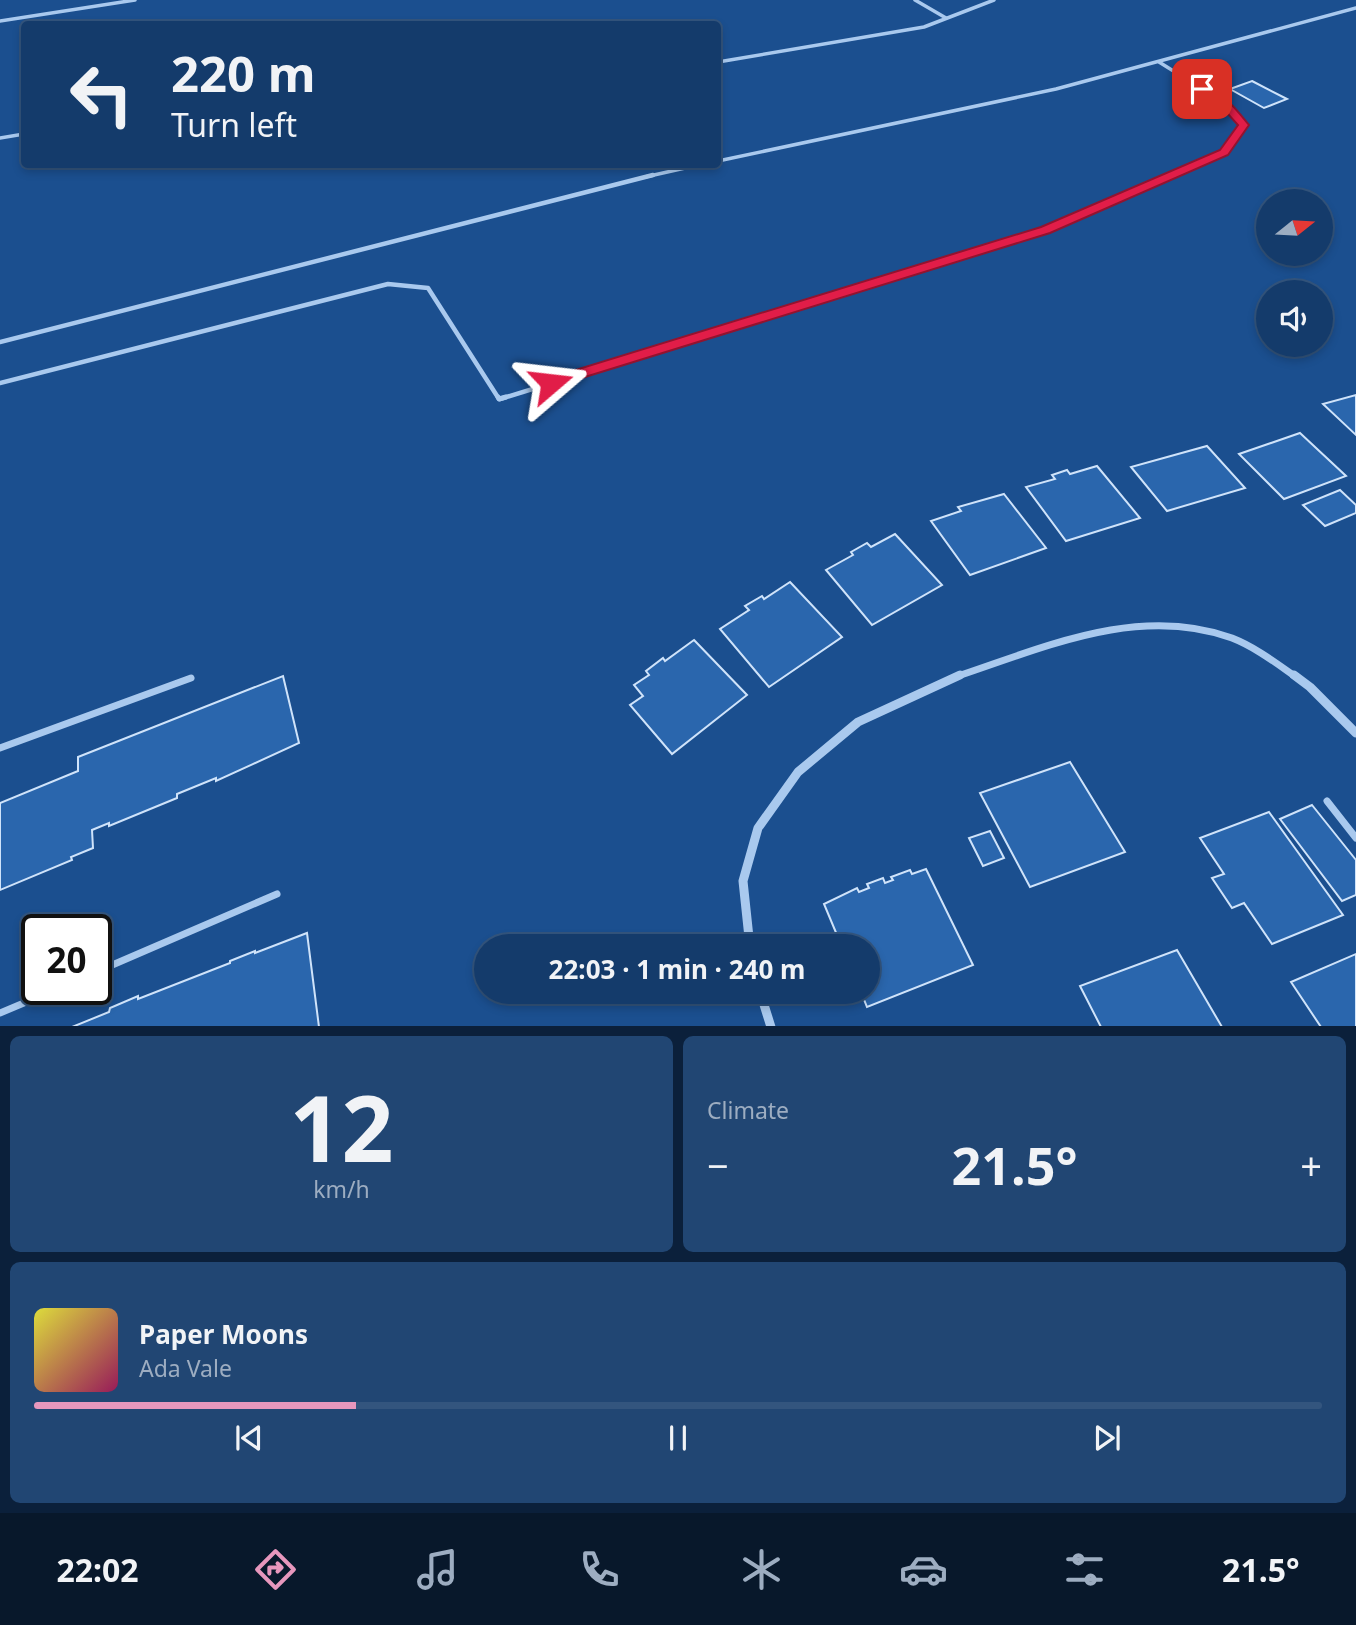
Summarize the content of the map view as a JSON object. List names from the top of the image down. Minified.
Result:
{"north":"right","page":{"turn":["220 m","Turn left"],"limit":"20","trip":"22:03 · 1 min · 240 m","tile":[["12","km/h"],"Climate"],"heat":["−","21.5°","+"],"song":["Paper Moons","Ada Vale"],"tabs":["22:02","21.5°"]}}
